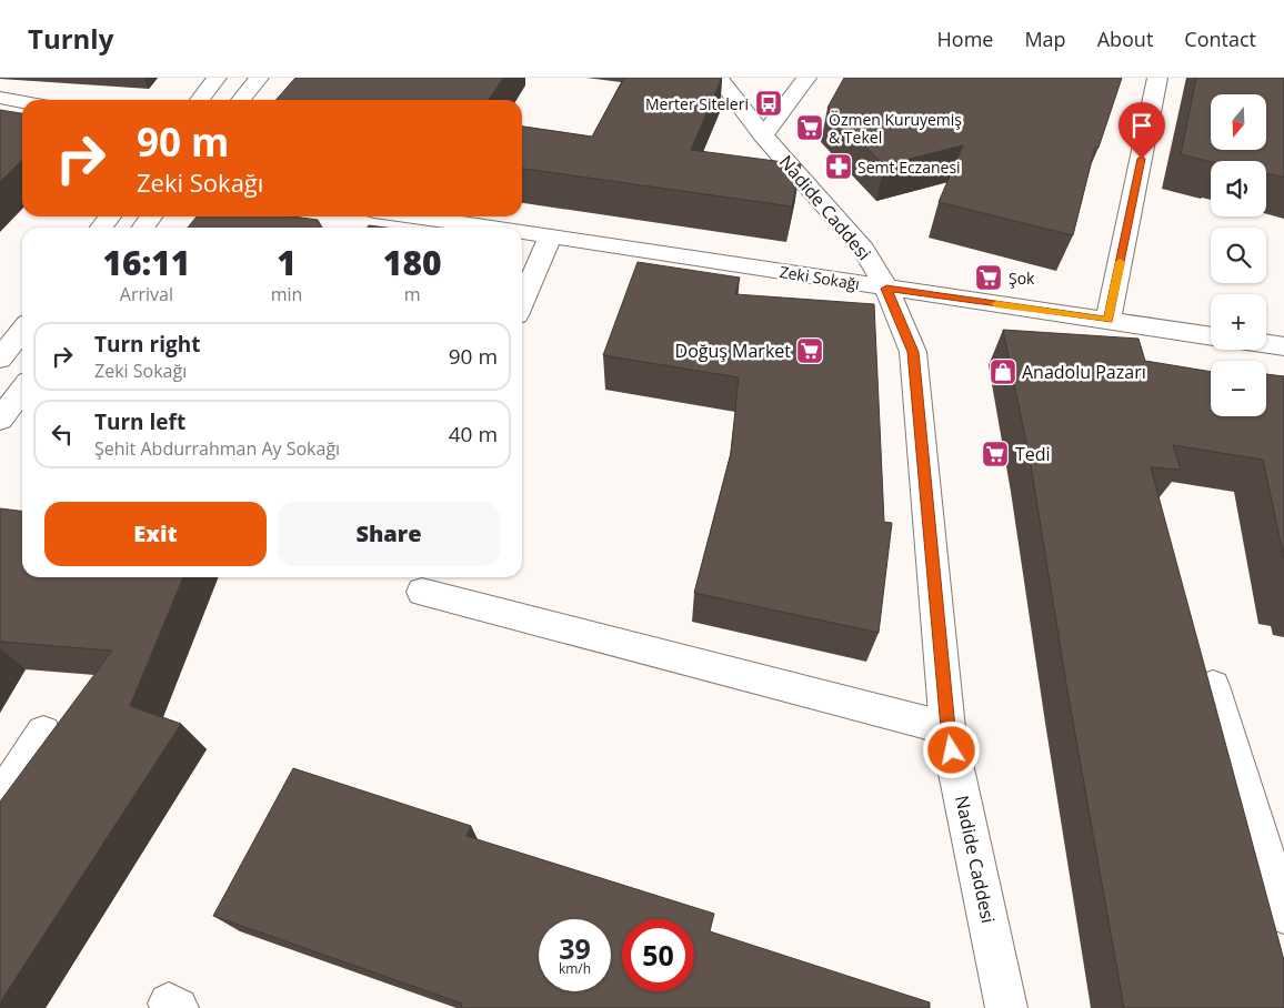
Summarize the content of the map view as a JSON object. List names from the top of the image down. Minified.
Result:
{"streets":{"street":["Nadide Caddesi","Zeki Sokağı"]},"crossings":[["Nadide Caddesi","Zeki Sokağı"]],"places":{"bus stop":["Merter Siteleri"],"supermarket":["Özmen Kuruyemiş & Tekel","Şok","Doğuş Market","Tedi"],"pharmacy":["Semt Eczanesi"],"shop":["Anadolu Pazarı"]},"north":"bottom","page":{"header":"Turnly","nav":["Home","Map","About","Contact"],"map_buttons":["+","−"],"turn":["90 m","Zeki Sokağı"],"eta":["16:11","Arrival","1","min","180","m"],"list":[{"name":"Turn right","note":"Zeki Sokağı","value":"90 m"},{"name":"Turn left","note":"Şehit Abdurrahman Ay Sokağı","value":"40 m"}],"buttons":["Exit","Share"],"speed":"39 km/h","limit":"50"}}
